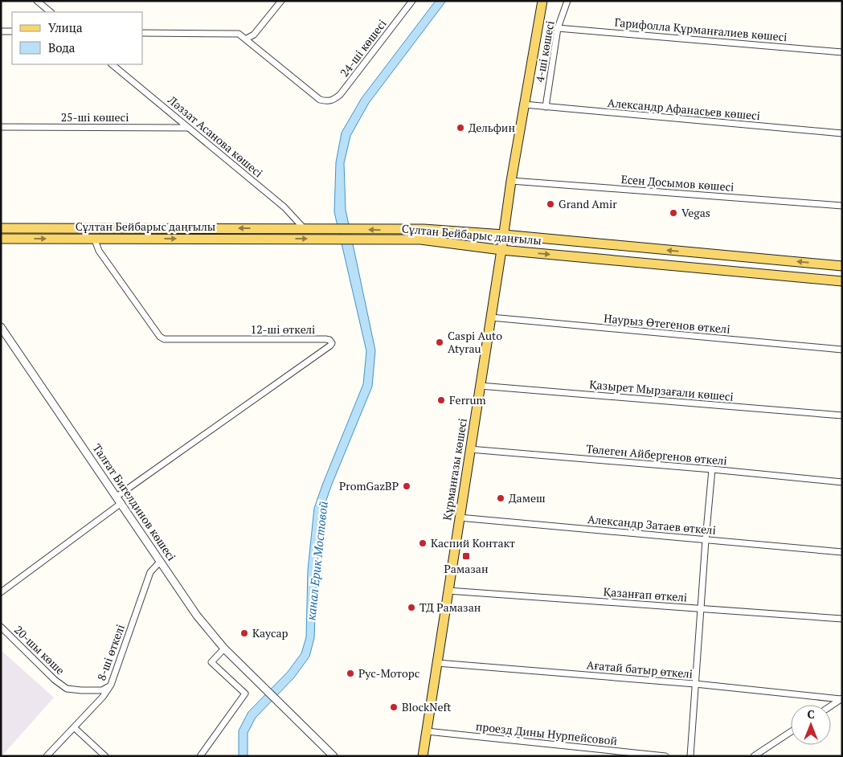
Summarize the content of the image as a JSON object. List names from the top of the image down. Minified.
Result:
{"streets":{"main road":["Сұлтан Бейбарыс даңғылы","Құрманғазы көшесі"],"street":["Гарифолла Құрманғалиев көшесі","24-ші көшесі","4-ші көшесі","Александр Афанасьев көшесі","25-ші көшесі","Ләззат Асанова көшесі","Есен Досымов көшесі","Наурыз Өтегенов өткелі","12-ші өткелі","Қазырет Мырзағали көшесі","Төлеген Айбергенов өткелі","Талғат Бигелдинов көшесі","Александр Затаев өткелі","Қазанғап өткелі","20-шы көше","8-ші өткелі","Ағатай батыр өткелі","проезд Дины Нурпейсовой"]},"crossings":[["Гарифолла Құрманғалиев көшесі","4-ші көшесі"],["4-ші көшесі","Александр Афанасьев көшесі"],["25-ші көшесі","Ләззат Асанова көшесі"],["Ләззат Асанова көшесі","Сұлтан Бейбарыс даңғылы"],["Сұлтан Бейбарыс даңғылы","12-ші өткелі"],["Сұлтан Бейбарыс даңғылы","Құрманғазы көшесі"],["Наурыз Өтегенов өткелі","Құрманғазы көшесі"],["12-ші өткелі","Талғат Бигелдинов көшесі"],["Қазырет Мырзағали көшесі","Құрманғазы көшесі"],["Төлеген Айбергенов өткелі","Құрманғазы көшесі"],["Құрманғазы көшесі","Александр Затаев өткелі"],["Құрманғазы көшесі","Қазанғап өткелі"],["Құрманғазы көшесі","Ағатай батыр өткелі"],["Құрманғазы көшесі","проезд Дины Нурпейсовой"],["Талғат Бигелдинов көшесі","8-ші өткелі"],["20-шы көше","8-ші өткелі"]],"water":["канал Ерик Мостовой"],"places":{"other":["Дельфин","Grand Amir","Vegas","Caspi Auto Atyrau","Ferrum","PromGazBP","Дамеш","Каспий Контакт","ТД Рамазан","Каусар","Рус-Моторс","BlockNeft"],"transit":["Рамазан"]},"legend":["Улица","Вода"],"north":"top"}
